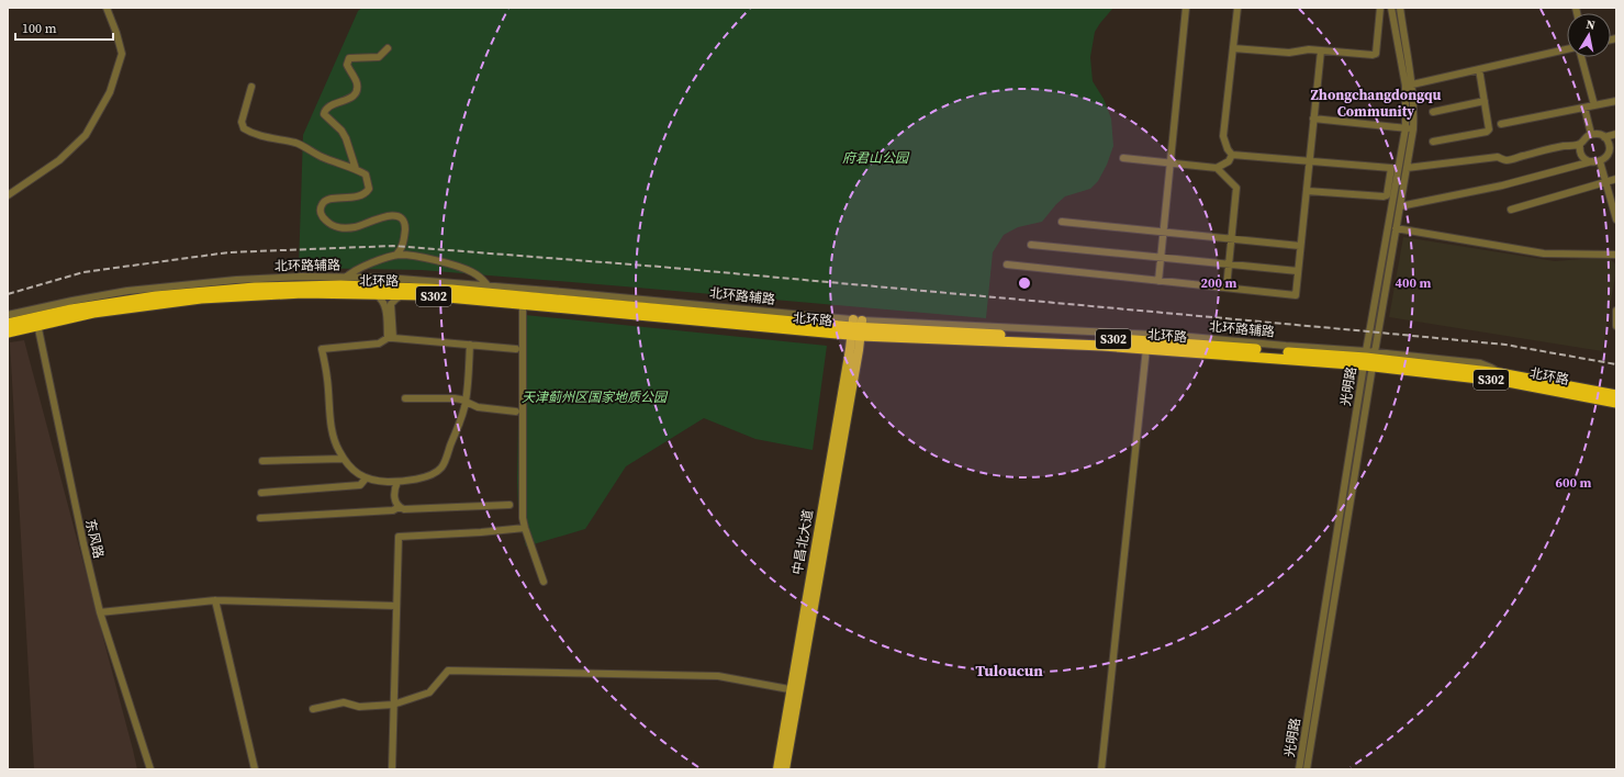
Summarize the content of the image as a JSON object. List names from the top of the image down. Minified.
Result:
{"streets":{"highway":["北环路","S302"],"main road":["中昌北大道"],"street":["光明路","东风路"]},"crossings":[["北环路","光明路"],["北环路","东风路"],["北环路","中昌北大道"]],"districts":["Zhongchangdongqu Community","Tuloucun"],"parks":["府君山公园","天津蓟州区国家地质公园"],"scale_bar":"100 m","north":"top","rings":["200 m","400 m","600 m"]}
